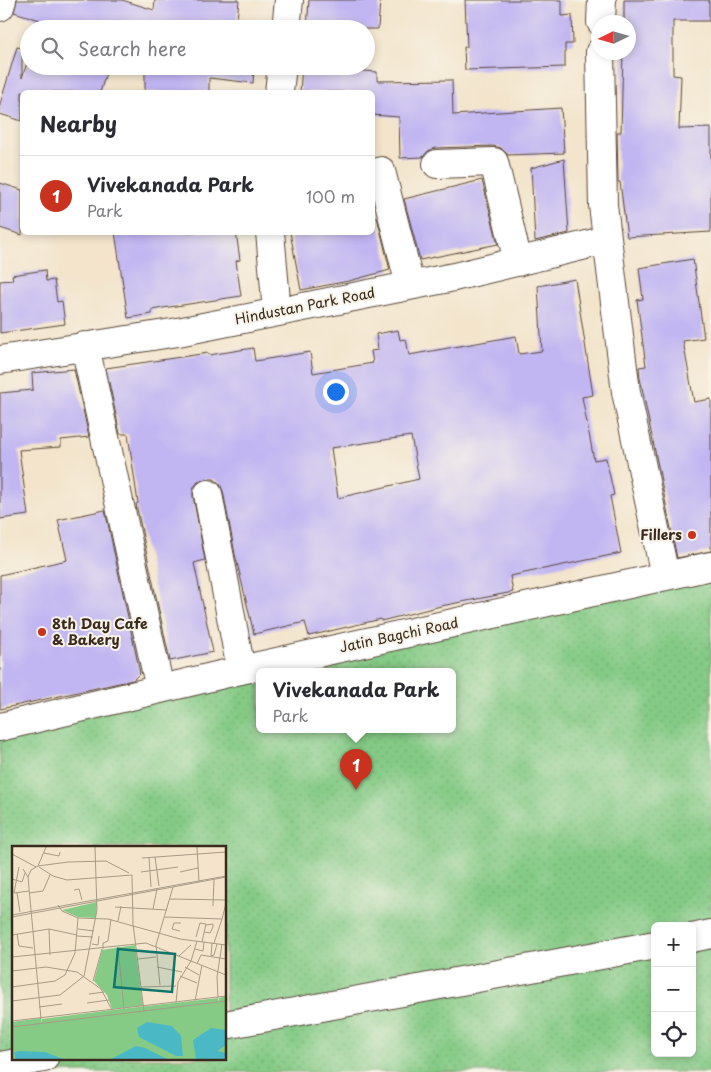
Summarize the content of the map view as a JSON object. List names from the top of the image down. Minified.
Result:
{"streets":{"street":["Hindustan Park Road","Jatin Bagchi Road"]},"places":["Fillers","8th Day Cafe & Bakery"],"north":"left","page":{"search":"Search here","heading":"Nearby","list":[{"mark":"1","name":"Vivekanada Park","note":"Park","value":"100 m"}],"popup":["Vivekanada Park","Park"],"pins":"1","map_buttons":["+","−"]}}
